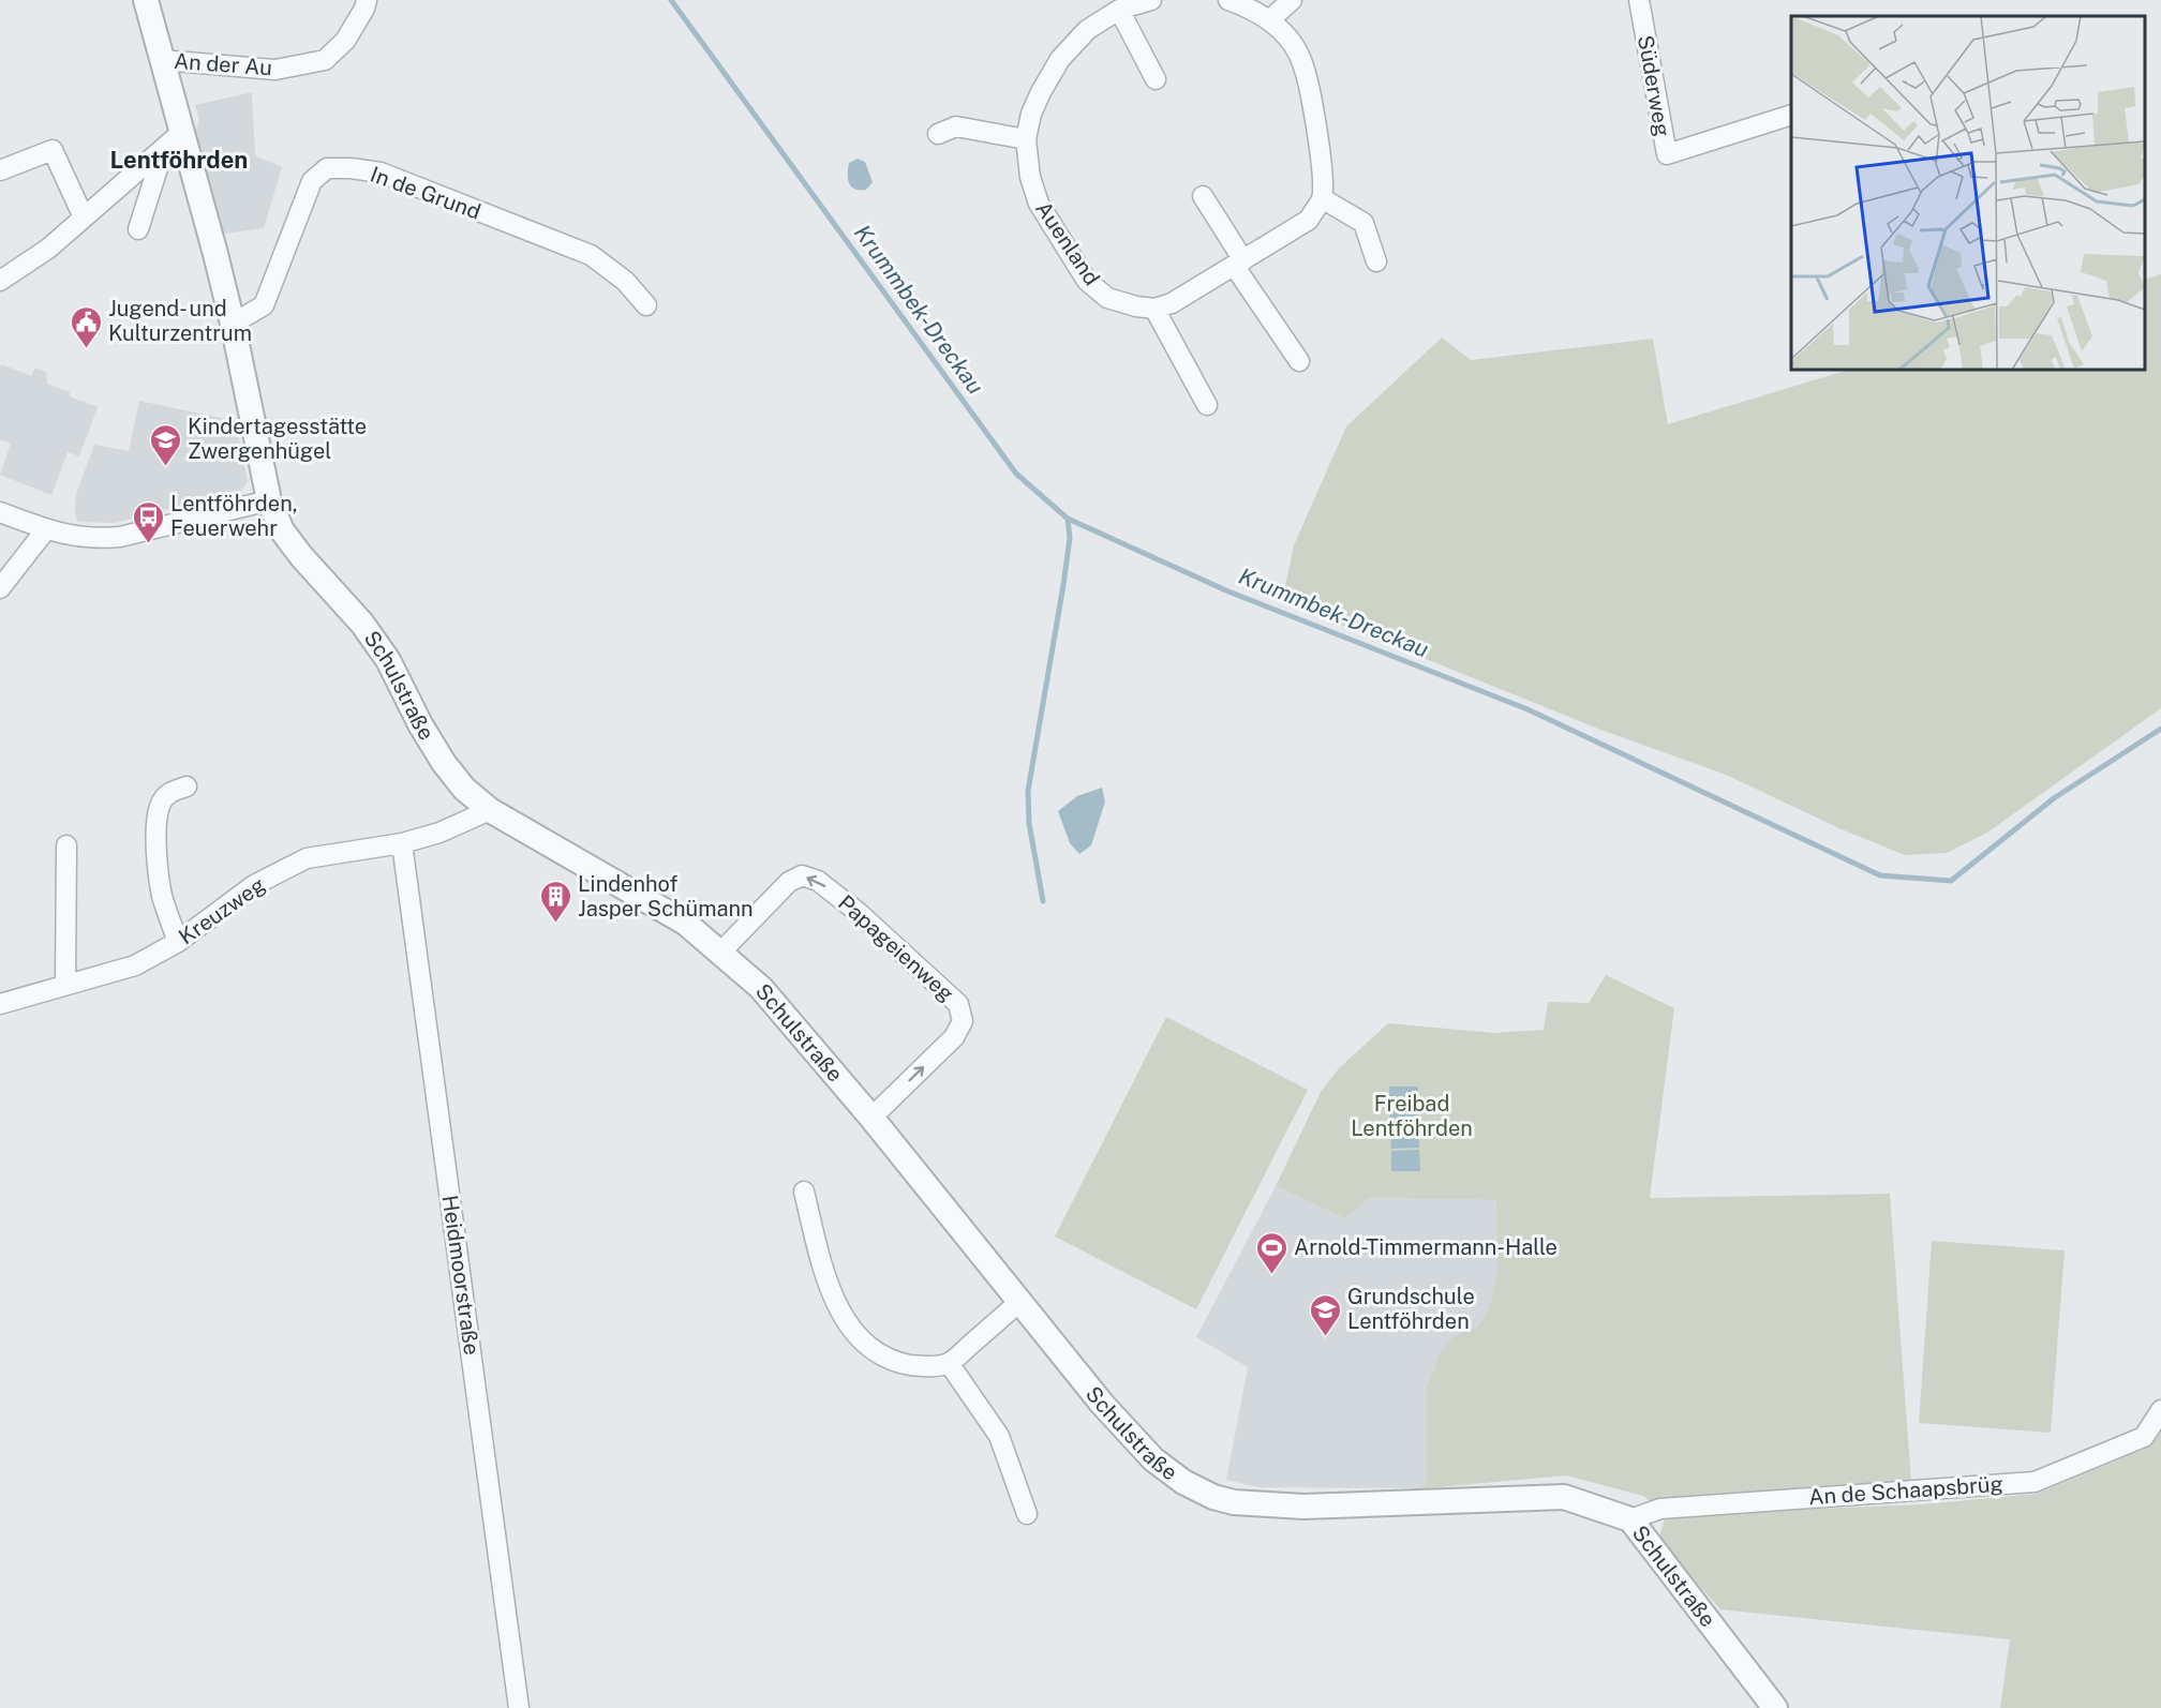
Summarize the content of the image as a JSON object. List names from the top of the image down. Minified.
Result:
{"streets":{"street":["An der Au","Süderweg","In de Grund","Auenland","Schulstraße","Kreuzweg","Papageienweg","Heidmoorstraße","An de Schaapsbrüg"]},"crossings":[["An der Au","Schulstraße"],["In de Grund","Schulstraße"],["Schulstraße","Kreuzweg"],["Schulstraße","Papageienweg"],["Schulstraße","An de Schaapsbrüg"],["Kreuzweg","Heidmoorstraße"]],"districts":["Lentföhrden"],"water":["Krummbek-Dreckau"],"parks":["Freibad Lentföhrden"],"places":{"public building":["Jugend- und Kulturzentrum"],"school or university":["Kindertagesstätte Zwergenhügel","Grundschule Lentföhrden"],"bus stop":["Lentföhrden, Feuerwehr"],"building":["Lindenhof Jasper Schümann"],"sports":["Arnold-Timmermann-Halle"]}}
